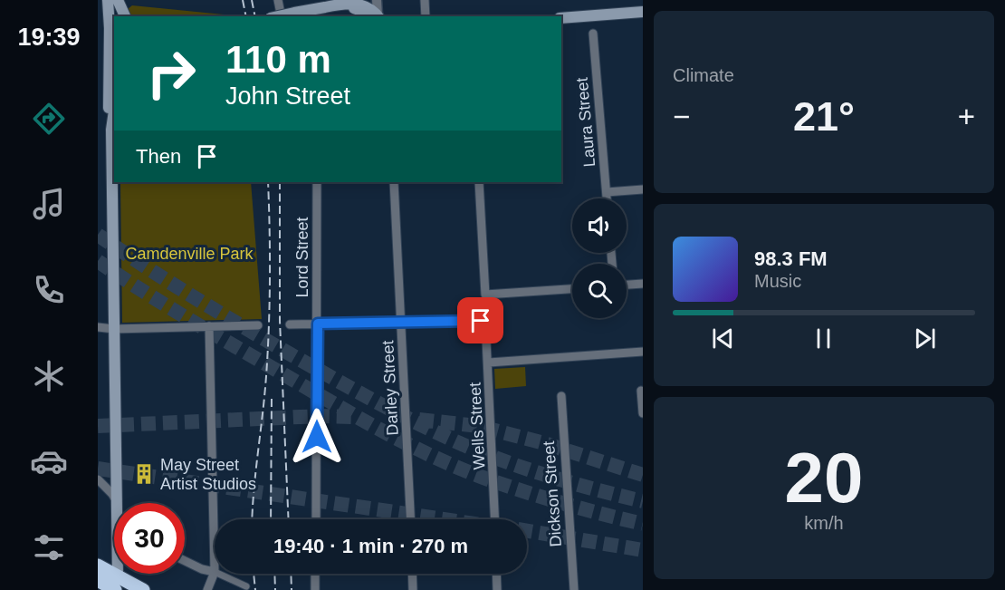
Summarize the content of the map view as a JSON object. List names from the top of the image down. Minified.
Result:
{"streets":{"street":["Laura Street","Lord Street","Darley Street","Wells Street","Dickson Street"]},"crossings":[["Darley Street","Wells Street"]],"parks":["Camdenville Park"],"places":{"building":["May Street Artist Studios"]},"page":{"tabs":"19:39","tile":["Climate",["20","km/h"]],"turn":["110 m","John Street"],"heat":["−","21°","+"],"then":"Then","song":["98.3 FM","Music"],"limit":"30","trip":"19:40 · 1 min · 270 m"}}
